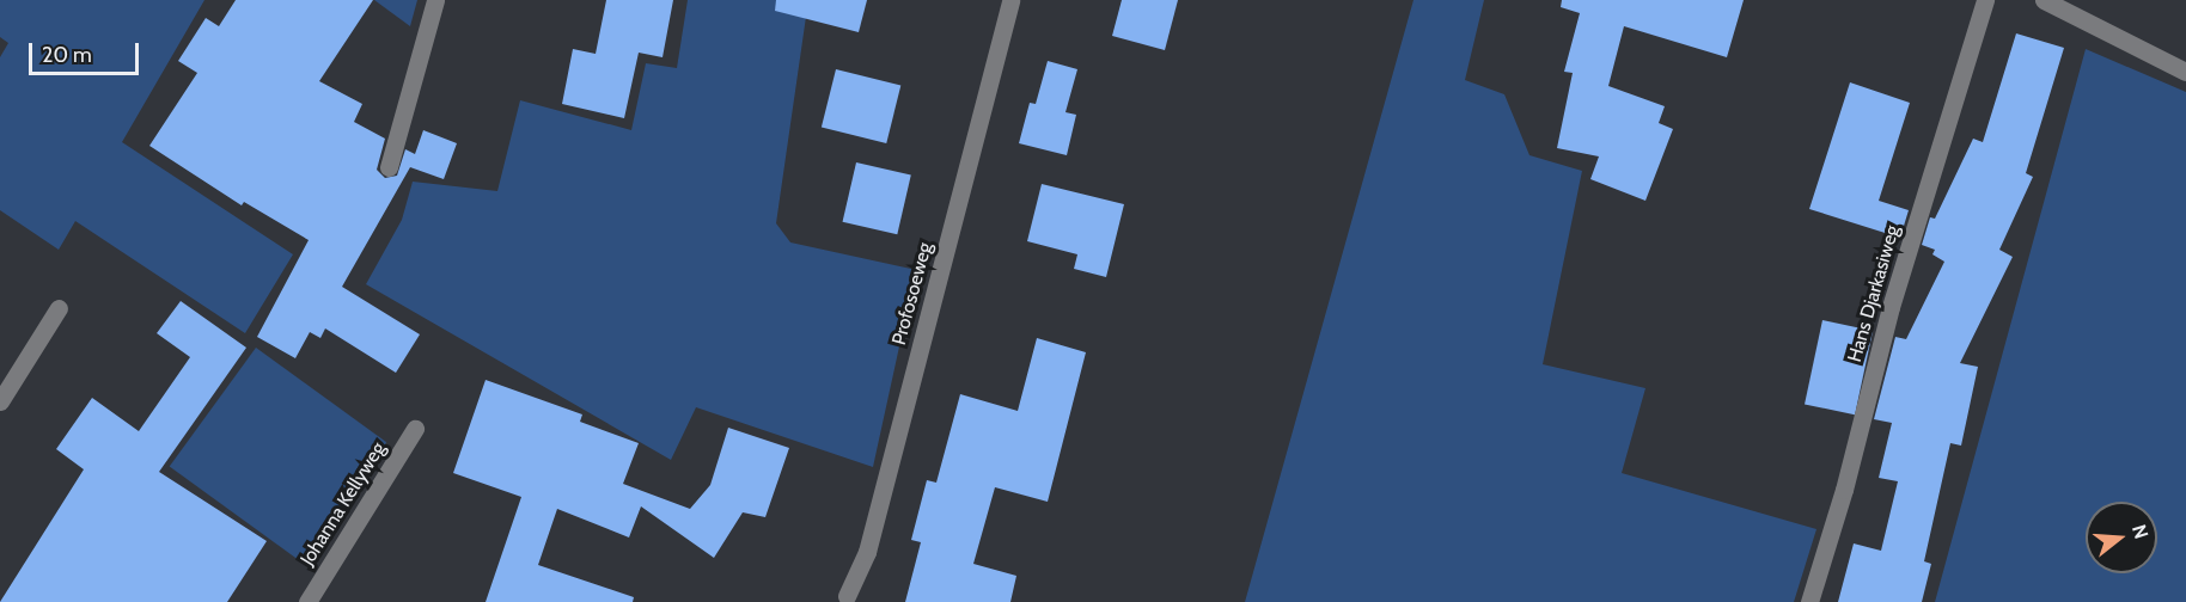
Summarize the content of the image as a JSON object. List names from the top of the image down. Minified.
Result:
{"streets":{"street":["Profosoeweg","Hans Djarkasiweg","Johanna Kellyweg"]},"scale_bar":"20 m","north":"right"}
